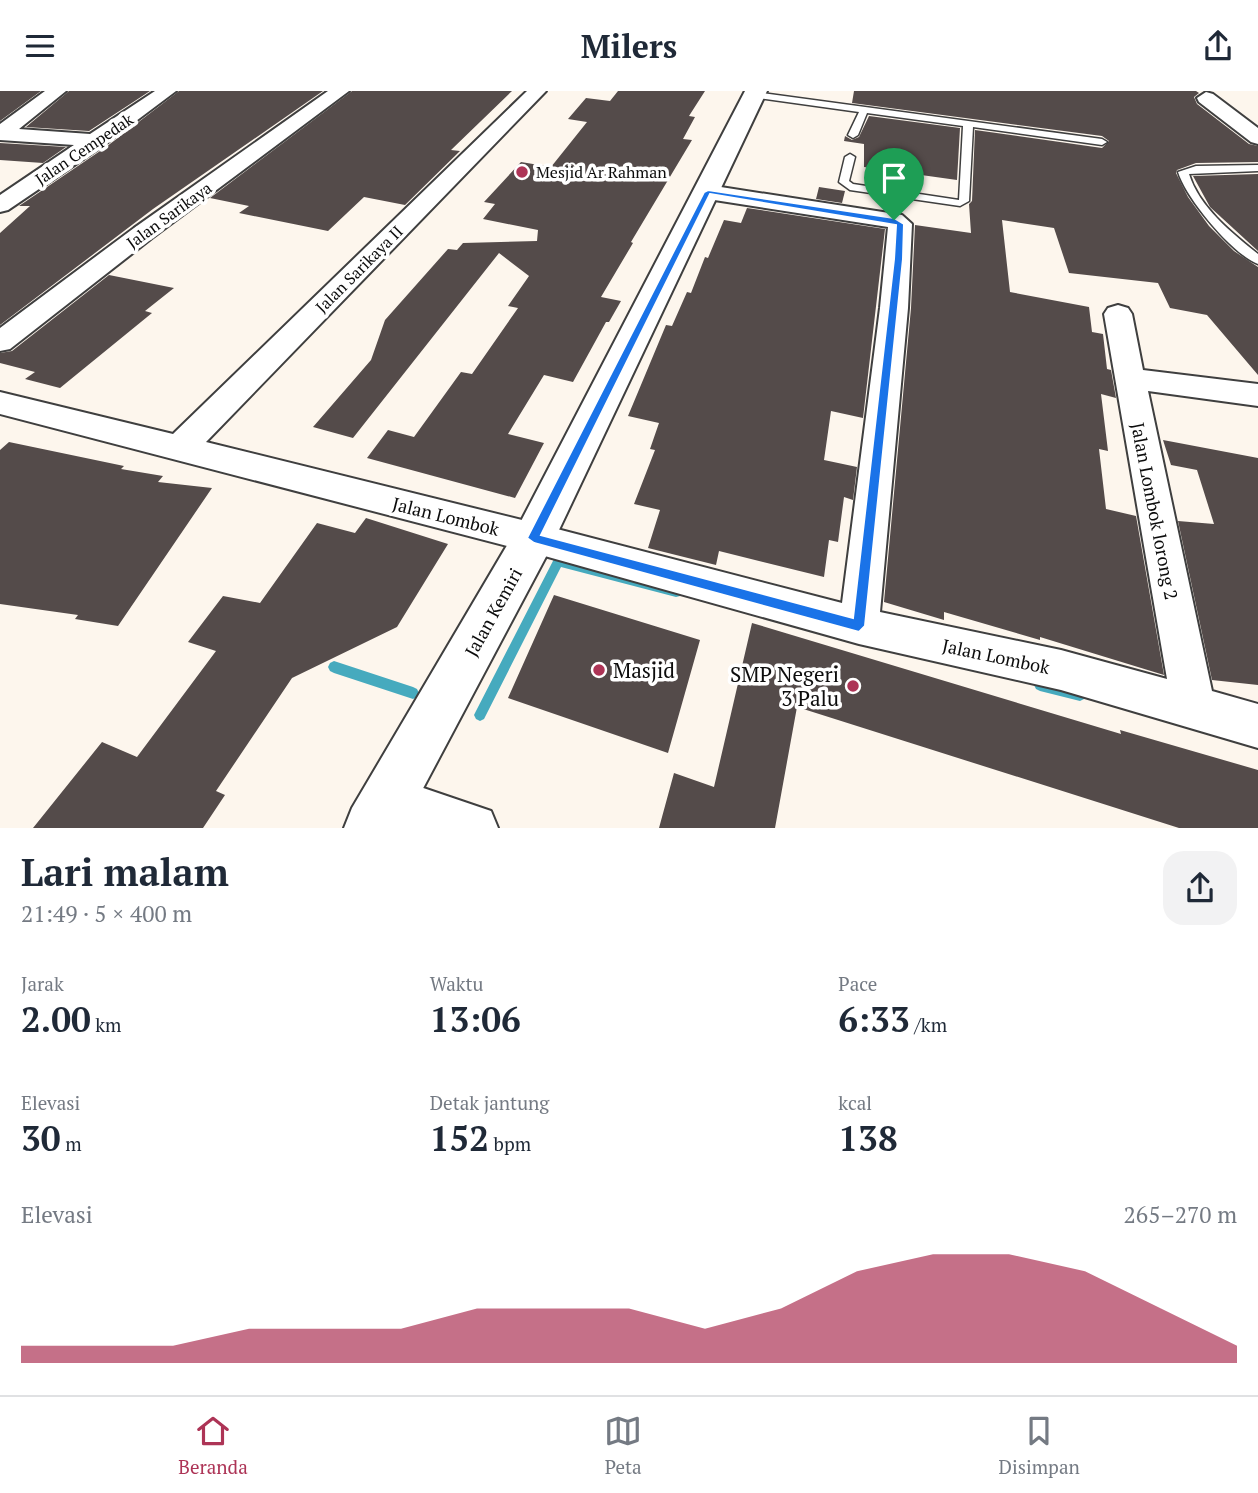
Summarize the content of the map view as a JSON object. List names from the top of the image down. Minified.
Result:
{"streets":{"street":["Jalan Cempedak","Jalan Sarikaya","Jalan Sarikaya II","Jalan Lombok lorong 2","Jalan Lombok","Jalan Kemiri"]},"crossings":[["Jalan Sarikaya II","Jalan Lombok"],["Jalan Lombok lorong 2","Jalan Lombok"],["Jalan Lombok","Jalan Kemiri"]],"places":["Mesjid Ar Rahman","Masjid","SMP Negeri 3 Palu"],"page":{"header":"Milers","heading":["Lari malam","21:49 · 5 × 400 m"],"stats":[["Jarak","2.00 km"],["Waktu","13:06"],["Pace","6:33 /km"],["Elevasi","30 m"],["Detak jantung","152 bpm"],["kcal","138"]],"chart":["Elevasi","265–270 m"],"tabs":["Beranda","Peta","Disimpan"]}}
